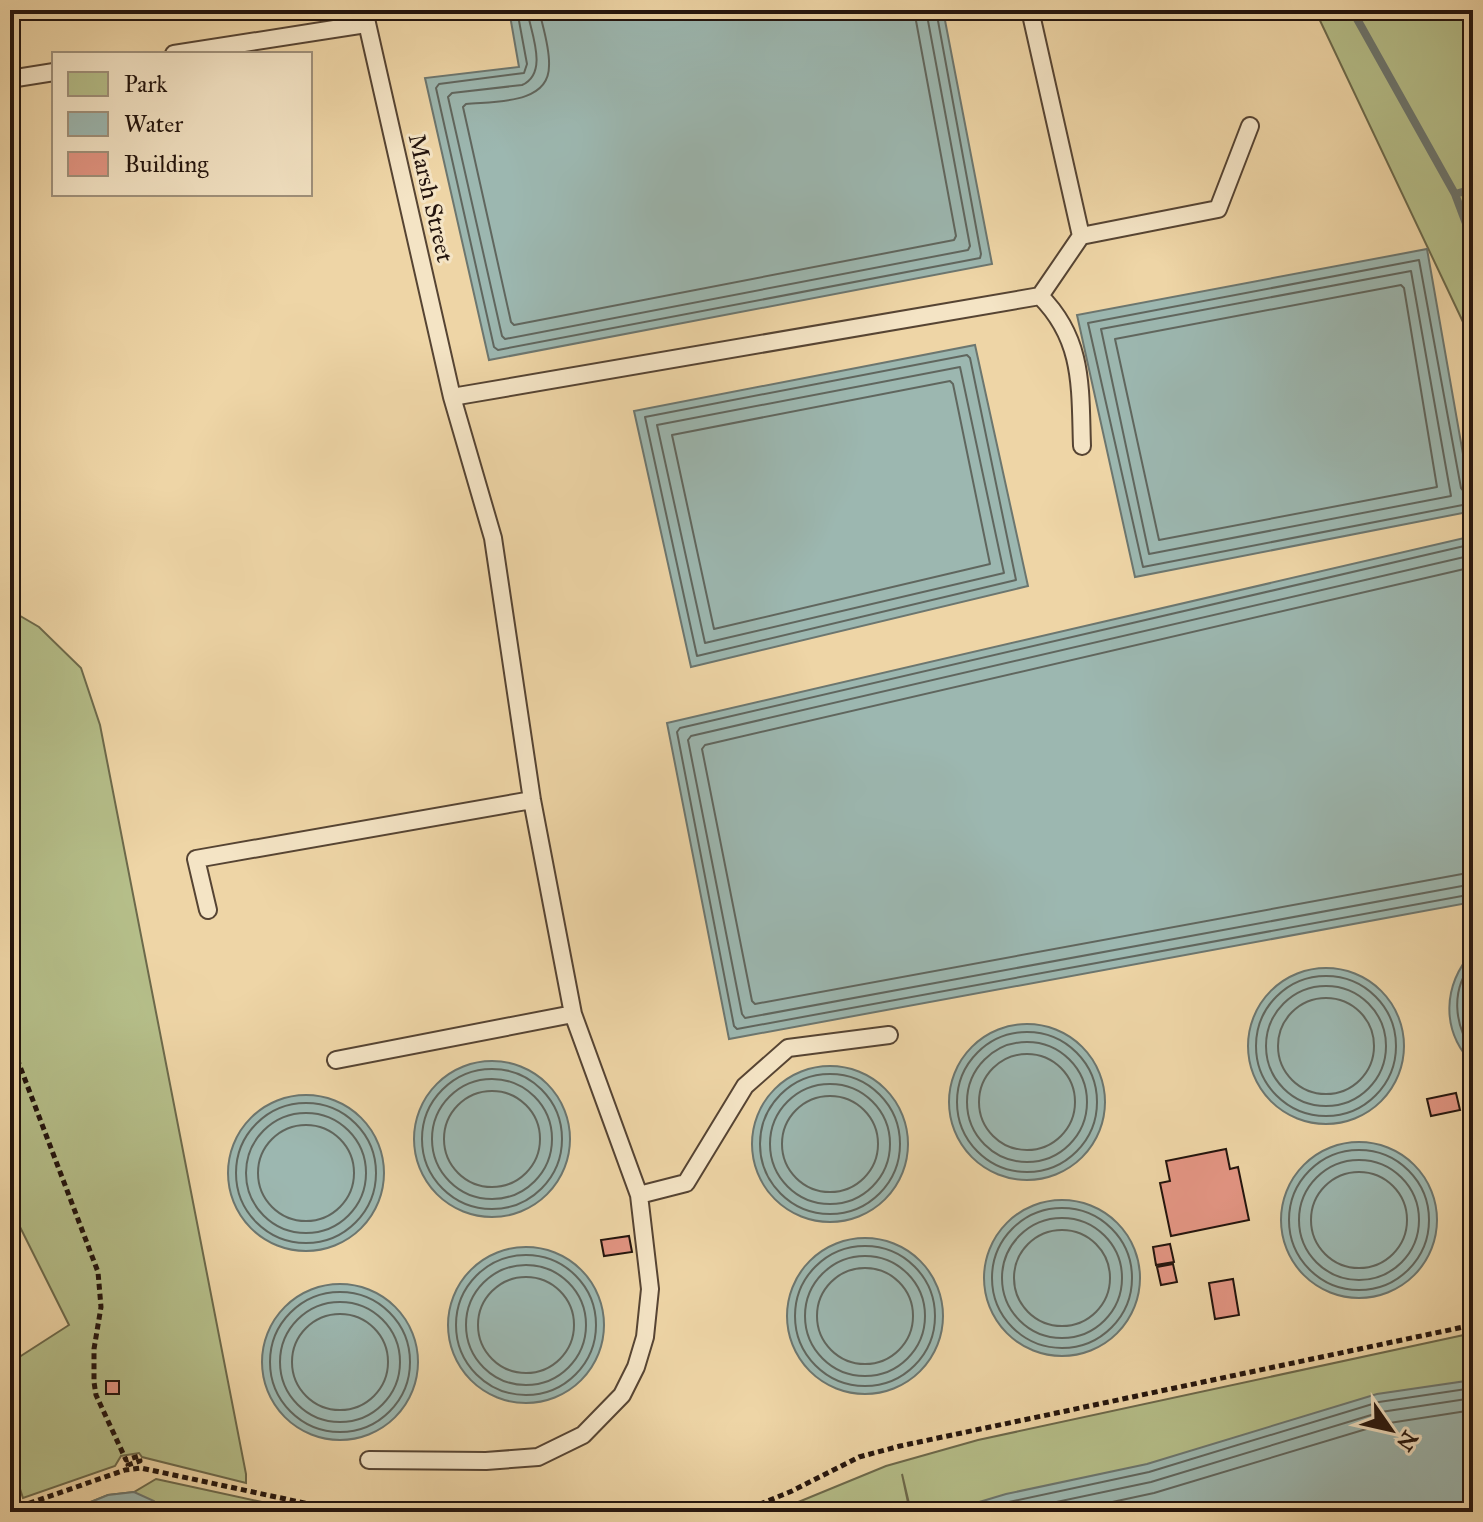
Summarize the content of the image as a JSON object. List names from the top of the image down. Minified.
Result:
{"streets":{"lane":["Marsh Street"]},"legend":["Park","Water","Building"],"north":"bottom right"}
